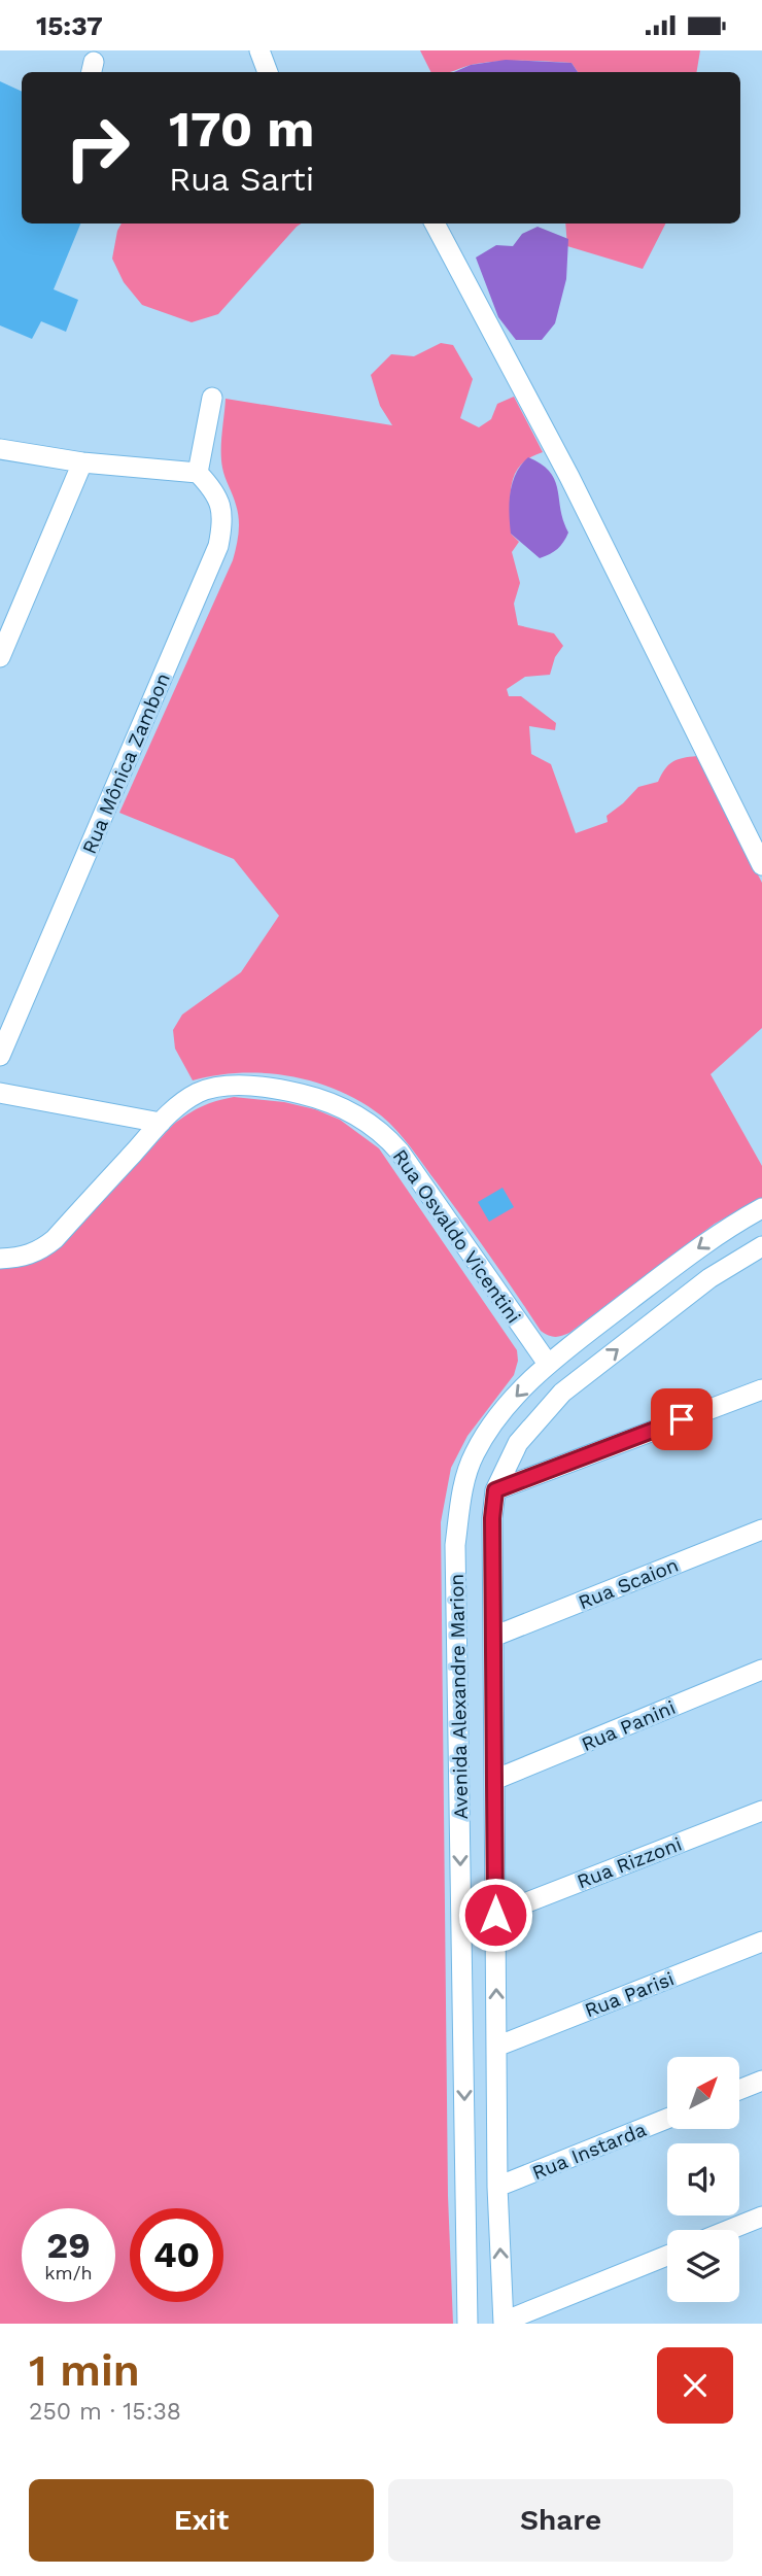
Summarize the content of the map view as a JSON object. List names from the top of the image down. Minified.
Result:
{"streets":{"street":["Rua Mônica Zambon","Rua Osvaldo Vicentini","Rua Scaion","Avenida Alexandre Marion","Rua Panini","Rua Rizzoni","Rua Parisi","Rua Instarda"]},"crossings":[["Rua Osvaldo Vicentini","Avenida Alexandre Marion"],["Rua Scaion","Avenida Alexandre Marion"],["Avenida Alexandre Marion","Rua Panini"],["Avenida Alexandre Marion","Rua Rizzoni"],["Avenida Alexandre Marion","Rua Parisi"],["Avenida Alexandre Marion","Rua Instarda"]],"north":"top right","page":{"status":"15:37","turn":["170 m","Rua Sarti"],"speed":"29 km/h","limit":"40","heading":["1 min","250 m · 15:38"],"buttons":["Exit","Share"]}}
